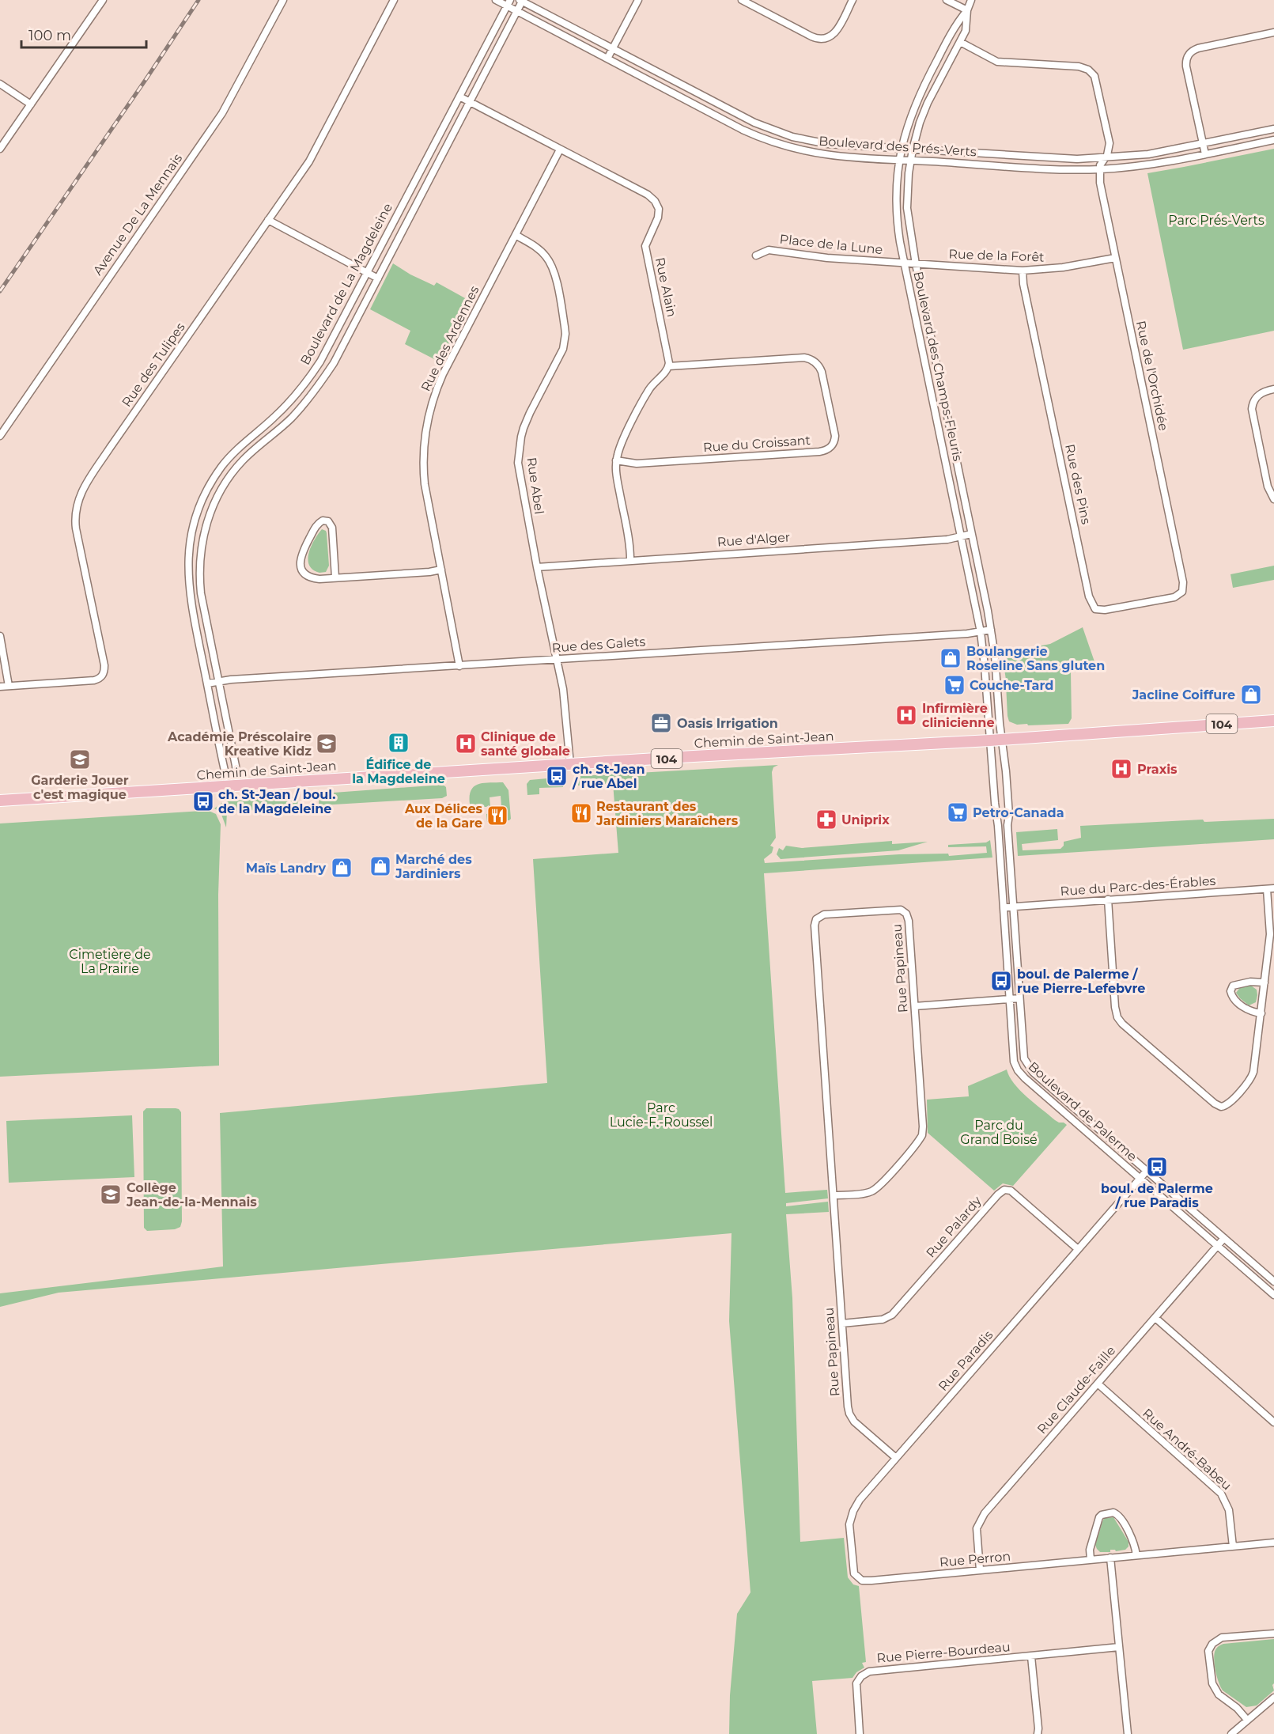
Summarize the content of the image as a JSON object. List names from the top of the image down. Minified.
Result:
{"streets":{"main road":["104","Chemin de Saint-Jean"],"street":["Boulevard des Prés-Verts","Avenue De La Mennais","Place de la Lune","Rue de la Forêt","Boulevard de La Magdeleine","Rue Alain","Rue des Ardennes","Rue des Tulipes","Boulevard des Champs-Fleuris","Rue de l'Orchidée","Rue du Croissant","Rue des Pins","Rue Abel","Rue d'Alger","Rue des Galets","Rue du Parc-des-Érables","Rue Papineau","Boulevard de Palerme","Rue Palardy","Rue Paradis","Rue Claude-Faille","Rue André-Babeu","Rue Perron","Rue Pierre-Bourdeau"]},"crossings":[["Boulevard des Prés-Verts","Boulevard de La Magdeleine"],["Boulevard des Prés-Verts","Boulevard des Champs-Fleuris"],["Boulevard des Prés-Verts","Rue de l'Orchidée"],["Place de la Lune","Rue de la Forêt"],["Place de la Lune","Boulevard des Champs-Fleuris"],["Rue de la Forêt","Boulevard des Champs-Fleuris"],["Rue de la Forêt","Rue de l'Orchidée"],["Rue de la Forêt","Rue des Pins"],["Boulevard de La Magdeleine","Rue Alain"],["Boulevard de La Magdeleine","Rue des Galets"],["Boulevard de La Magdeleine","Chemin de Saint-Jean"],["Rue Alain","Rue des Ardennes"],["Rue Alain","Rue du Croissant"],["Rue des Ardennes","Rue Abel"],["Rue des Ardennes","Rue des Galets"],["Boulevard des Champs-Fleuris","Rue d'Alger"],["Boulevard des Champs-Fleuris","Rue des Galets"],["Boulevard des Champs-Fleuris","Chemin de Saint-Jean"],["Boulevard des Champs-Fleuris","Boulevard de Palerme"],["Rue de l'Orchidée","Rue des Pins"],["Rue Abel","Rue d'Alger"],["Rue Abel","Rue des Galets"],["Rue Abel","Chemin de Saint-Jean"],["Chemin de Saint-Jean","Boulevard de Palerme"],["Rue du Parc-des-Érables","Boulevard de Palerme"],["Rue Papineau","Rue Palardy"],["Rue Papineau","Rue Paradis"],["Boulevard de Palerme","Rue Paradis"],["Boulevard de Palerme","Rue Claude-Faille"],["Rue Palardy","Rue Paradis"],["Rue Paradis","Rue Perron"],["Rue Claude-Faille","Rue André-Babeu"],["Rue Claude-Faille","Rue Perron"],["Rue André-Babeu","Rue Perron"]],"parks":["Parc Prés-Verts","Cimetière de La Prairie","Parc Lucie-F.-Roussel","Parc du Grand Boisé"],"places":{"shop":["Boulangerie Roseline Sans gluten","Jacline Coiffure","Marché des Jardiniers","Maïs Landry"],"supermarket":["Couche-Tard","Petro-Canada"],"hospital":["Infirmière clinicienne","Clinique de santé globale","Praxis"],"office":["Oasis Irrigation"],"building":["Édifice de la Magdeleine"],"school or university":["Académie Préscolaire Kreative Kidz","Garderie Jouer c'est magique","Collège Jean-de-la-Mennais"],"bus stop":["ch. St-Jean / rue Abel","ch. St-Jean / boul. de la Magdeleine","boul. de Palerme / rue Pierre-Lefebvre","boul. de Palerme / rue Paradis"],"restaurant":["Restaurant des Jardiniers Maraîchers","Aux Délices de la Gare"],"pharmacy":["Uniprix"]},"scale_bar":"100 m"}
